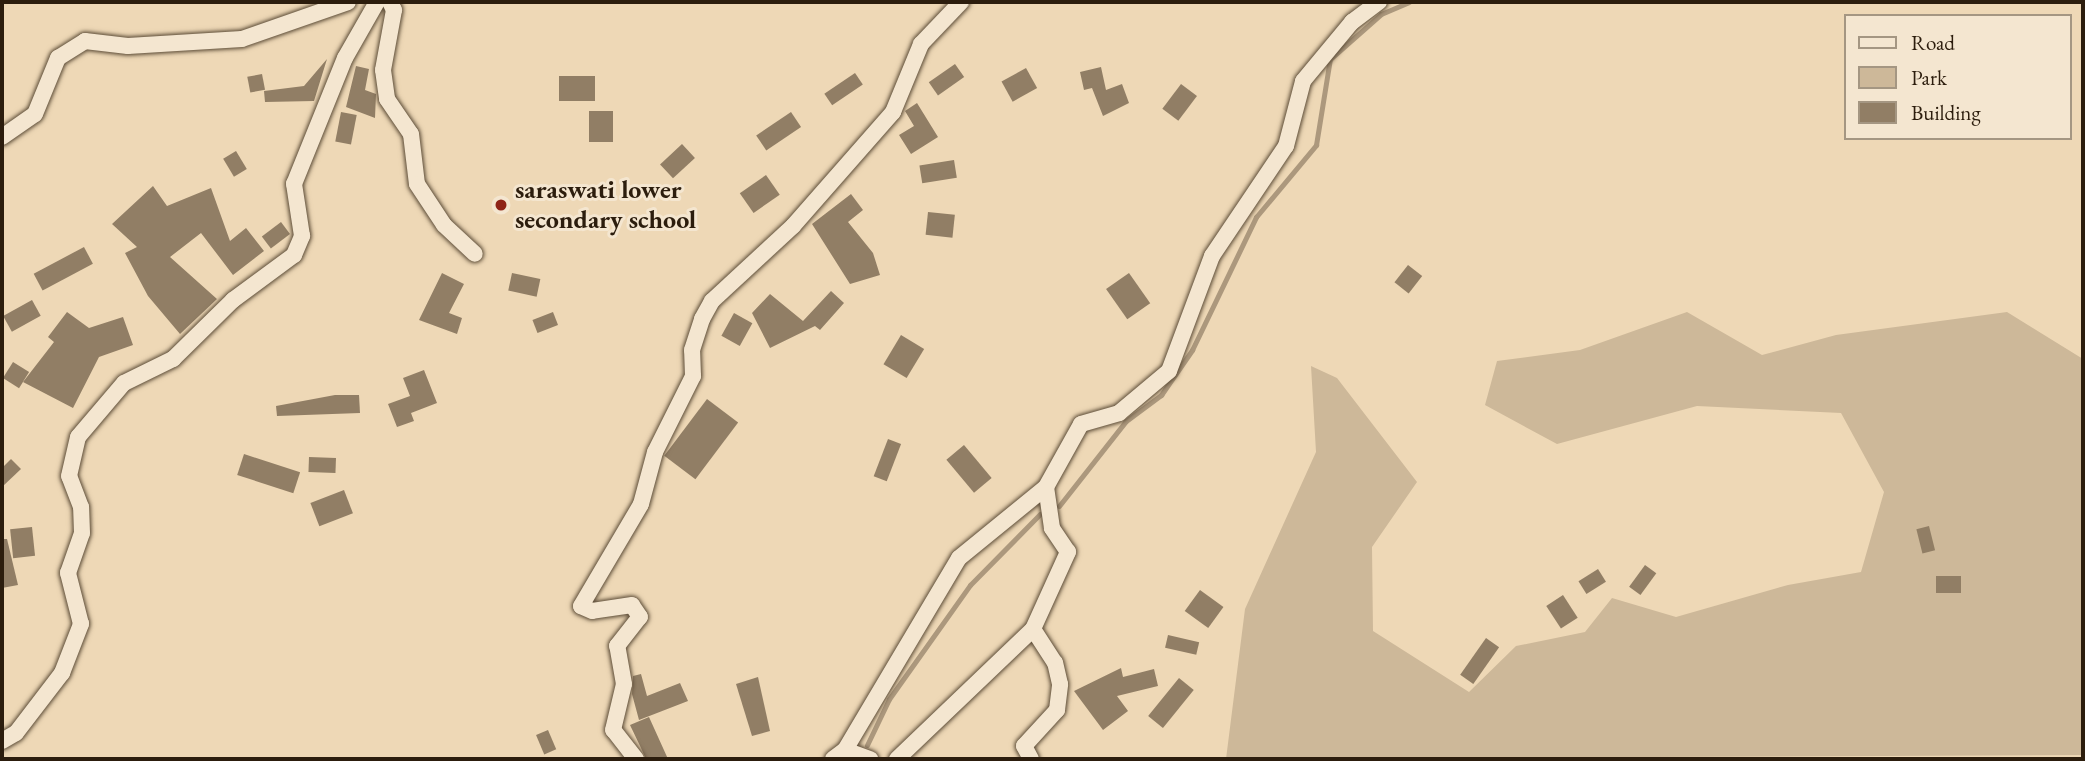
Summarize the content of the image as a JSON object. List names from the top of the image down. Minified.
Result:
{"places":["saraswati lower secondary school"],"legend":["Road","Park","Building"]}
